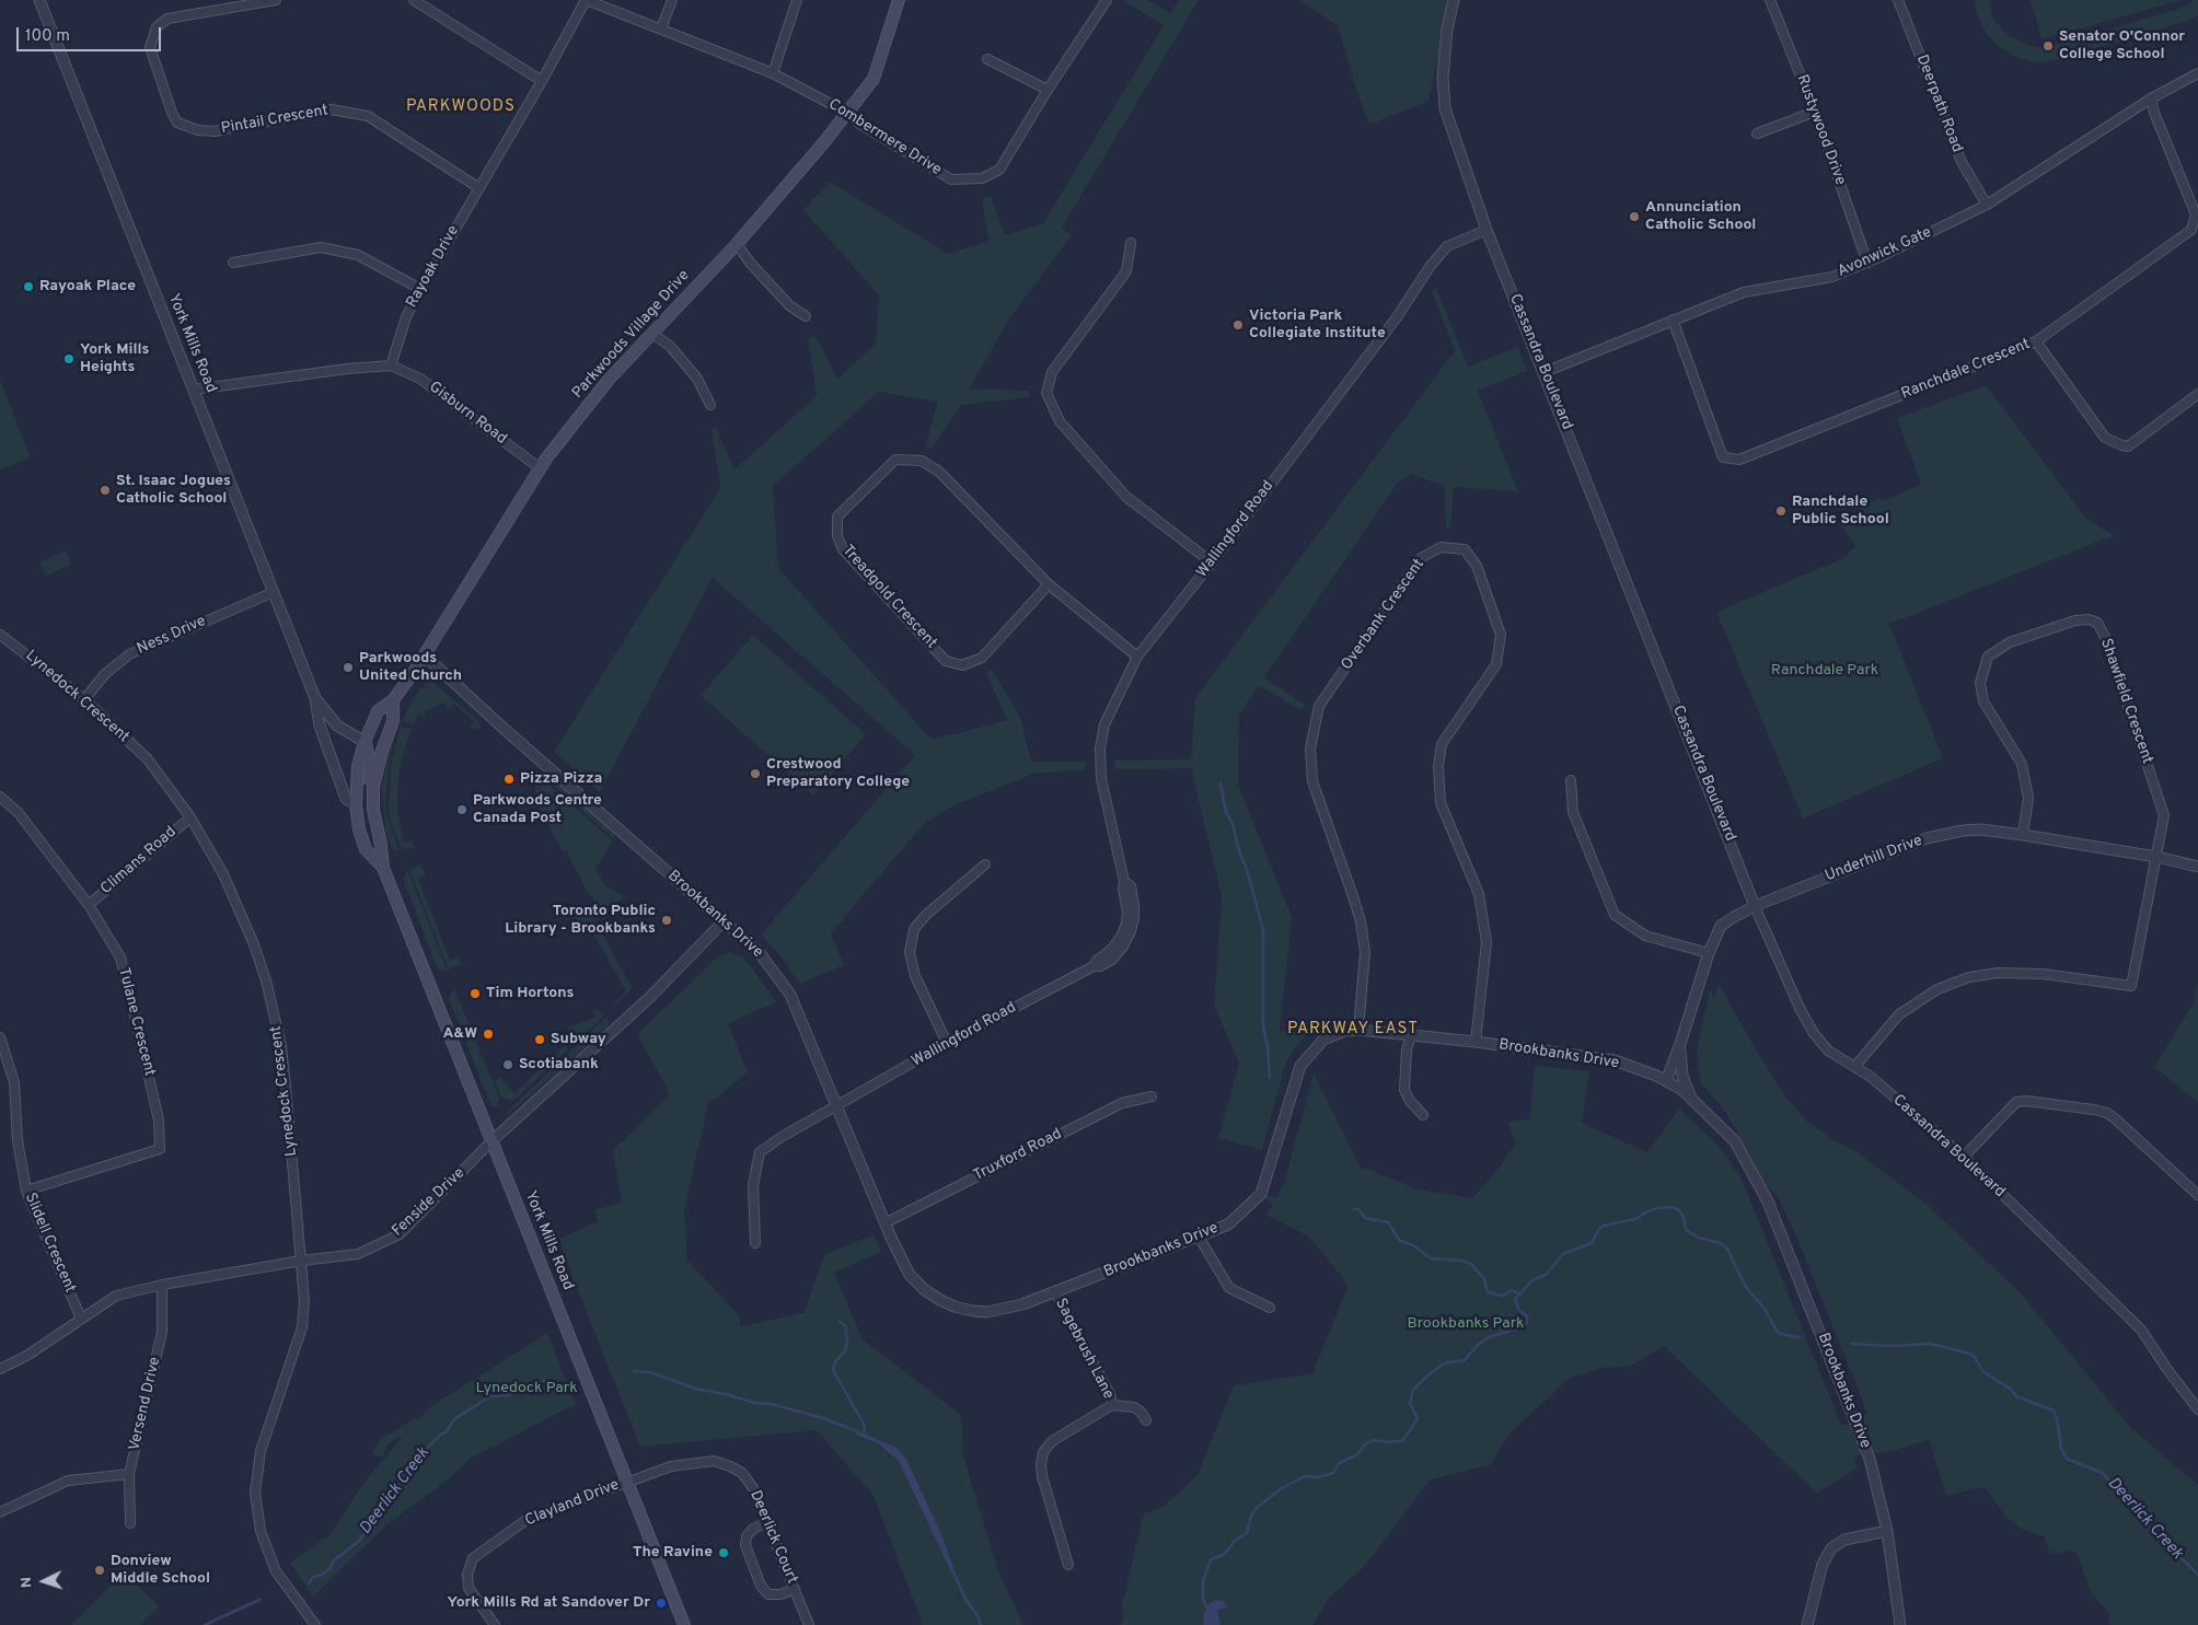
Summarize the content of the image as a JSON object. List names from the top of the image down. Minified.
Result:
{"streets":{"main road":["Parkwoods Village Drive","York Mills Road"],"street":["Deerpath Road","Pintail Crescent","Rustywood Drive","Combermere Drive","Avonwick Gate","Rayoak Drive","Cassandra Boulevard","Ranchdale Crescent","Gisburn Road","Wallingford Road","Treadgold Crescent","Overbank Crescent","Ness Drive","Lynedock Crescent","Shawfield Crescent","Underhill Drive","Climans Road","Brookbanks Drive","Tulane Crescent","Truxford Road","Fenside Drive","Slidell Crescent","Sagebrush Lane","Versend Drive","Clayland Drive","Deerlick Court"]},"crossings":[["Deerpath Road","Avonwick Gate"],["Pintail Crescent","Rayoak Drive"],["Rustywood Drive","Avonwick Gate"],["Combermere Drive","Rayoak Drive"],["Combermere Drive","Parkwoods Village Drive"],["Avonwick Gate","Cassandra Boulevard"],["Avonwick Gate","Ranchdale Crescent"],["Rayoak Drive","Gisburn Road"],["Parkwoods Village Drive","York Mills Road"],["Parkwoods Village Drive","Gisburn Road"],["Parkwoods Village Drive","Brookbanks Drive"],["York Mills Road","Ness Drive"],["York Mills Road","Fenside Drive"],["York Mills Road","Clayland Drive"],["York Mills Road","Deerlick Court"],["Cassandra Boulevard","Wallingford Road"],["Cassandra Boulevard","Shawfield Crescent"],["Cassandra Boulevard","Underhill Drive"],["Wallingford Road","Treadgold Crescent"],["Wallingford Road","Brookbanks Drive"],["Overbank Crescent","Brookbanks Drive"],["Ness Drive","Lynedock Crescent"],["Lynedock Crescent","Climans Road"],["Lynedock Crescent","Fenside Drive"],["Shawfield Crescent","Underhill Drive"],["Underhill Drive","Brookbanks Drive"],["Climans Road","Tulane Crescent"],["Brookbanks Drive","Truxford Road"],["Brookbanks Drive","Fenside Drive"],["Brookbanks Drive","Sagebrush Lane"],["Tulane Crescent","Slidell Crescent"],["Fenside Drive","Slidell Crescent"],["Fenside Drive","Versend Drive"],["Clayland Drive","Deerlick Court"]],"districts":["PARKWOODS","PARKWAY EAST"],"water":["Deerlick Creek"],"parks":["Ranchdale Park","Brookbanks Park","Lynedock Park"],"places":["Senator O'Connor College School","Annunciation Catholic School","Rayoak Place","Victoria Park Collegiate Institute","York Mills Heights","St. Isaac Jogues Catholic School","Ranchdale Public School","Parkwoods United Church","Crestwood Preparatory College","Pizza Pizza","Parkwoods Centre Canada Post","Toronto Public Library - Brookbanks","Tim Hortons","A&W","Subway","Scotiabank","The Ravine","Donview Middle School","York Mills Rd at Sandover Dr"],"scale_bar":"100 m","north":"left"}
